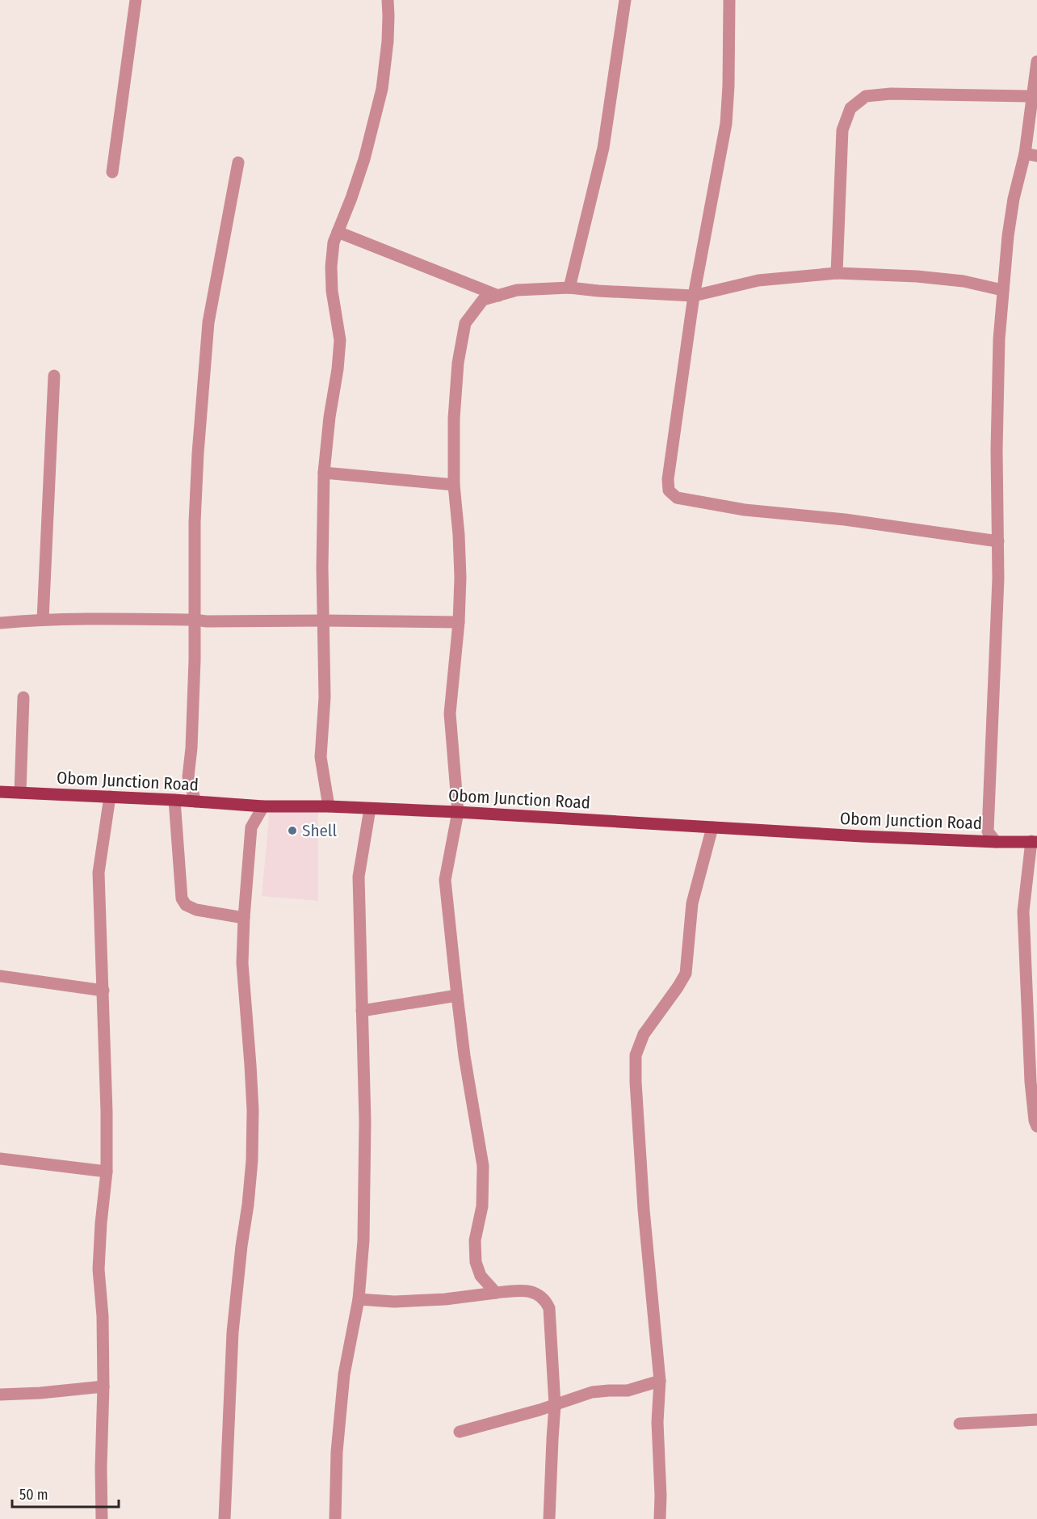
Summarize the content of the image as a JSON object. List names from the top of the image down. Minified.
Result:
{"streets":{"main road":["Obom Junction Road"]},"places":["Shell"],"scale_bar":"50 m"}
